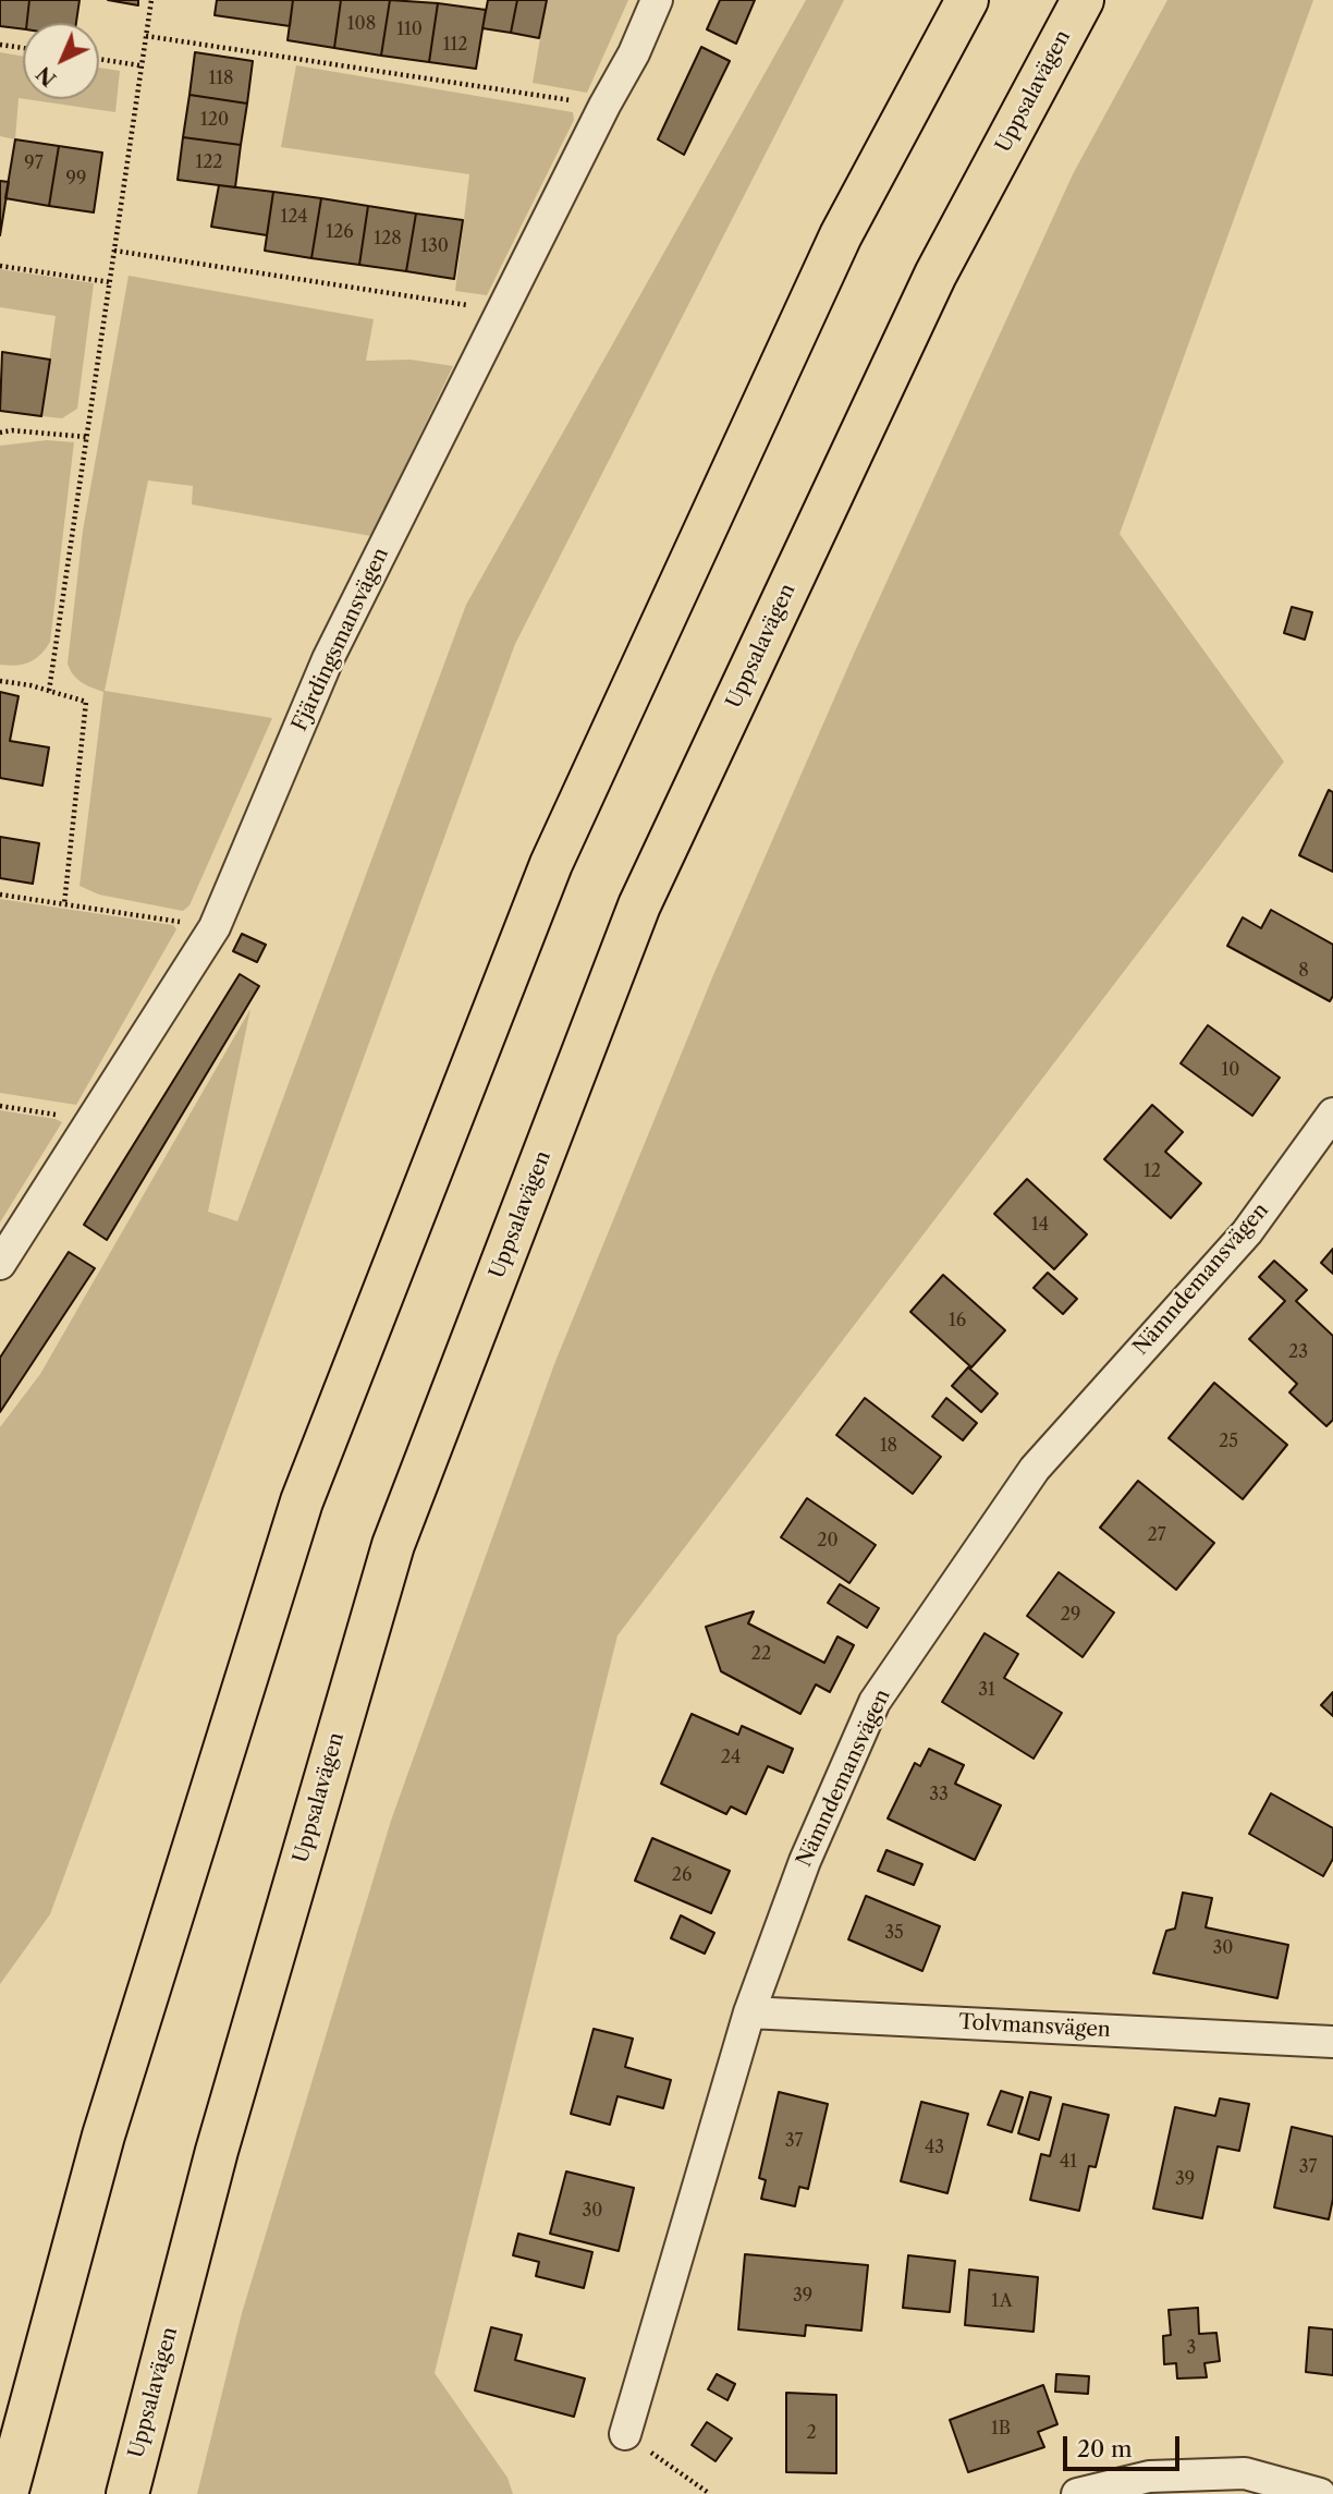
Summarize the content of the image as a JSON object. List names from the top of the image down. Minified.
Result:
{"streets":{"highway":["Uppsalavägen"],"street":["Fjärdingsmansvägen","Nämndemansvägen","Tolvmansvägen"]},"crossings":[["Nämndemansvägen","Tolvmansvägen"]],"house_numbers":["108","110","112","118","120","122","97","99","124","126","128","130","8","10","12","14","16","23","25","18","27","20","29","22","31","24","33","26","35","30","37","43","41","37","39","30","39","1A","3","1B","2"],"scale_bar":"20 m","north":"bottom left"}
